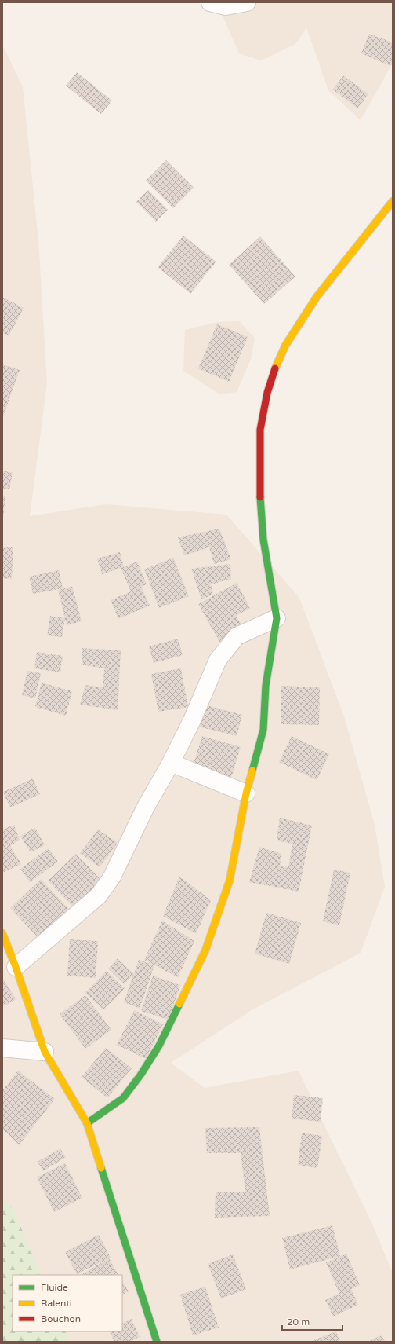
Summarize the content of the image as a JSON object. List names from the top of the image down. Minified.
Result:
{"legend":["Fluide","Ralenti","Bouchon"],"scale_bar":"20 m"}
